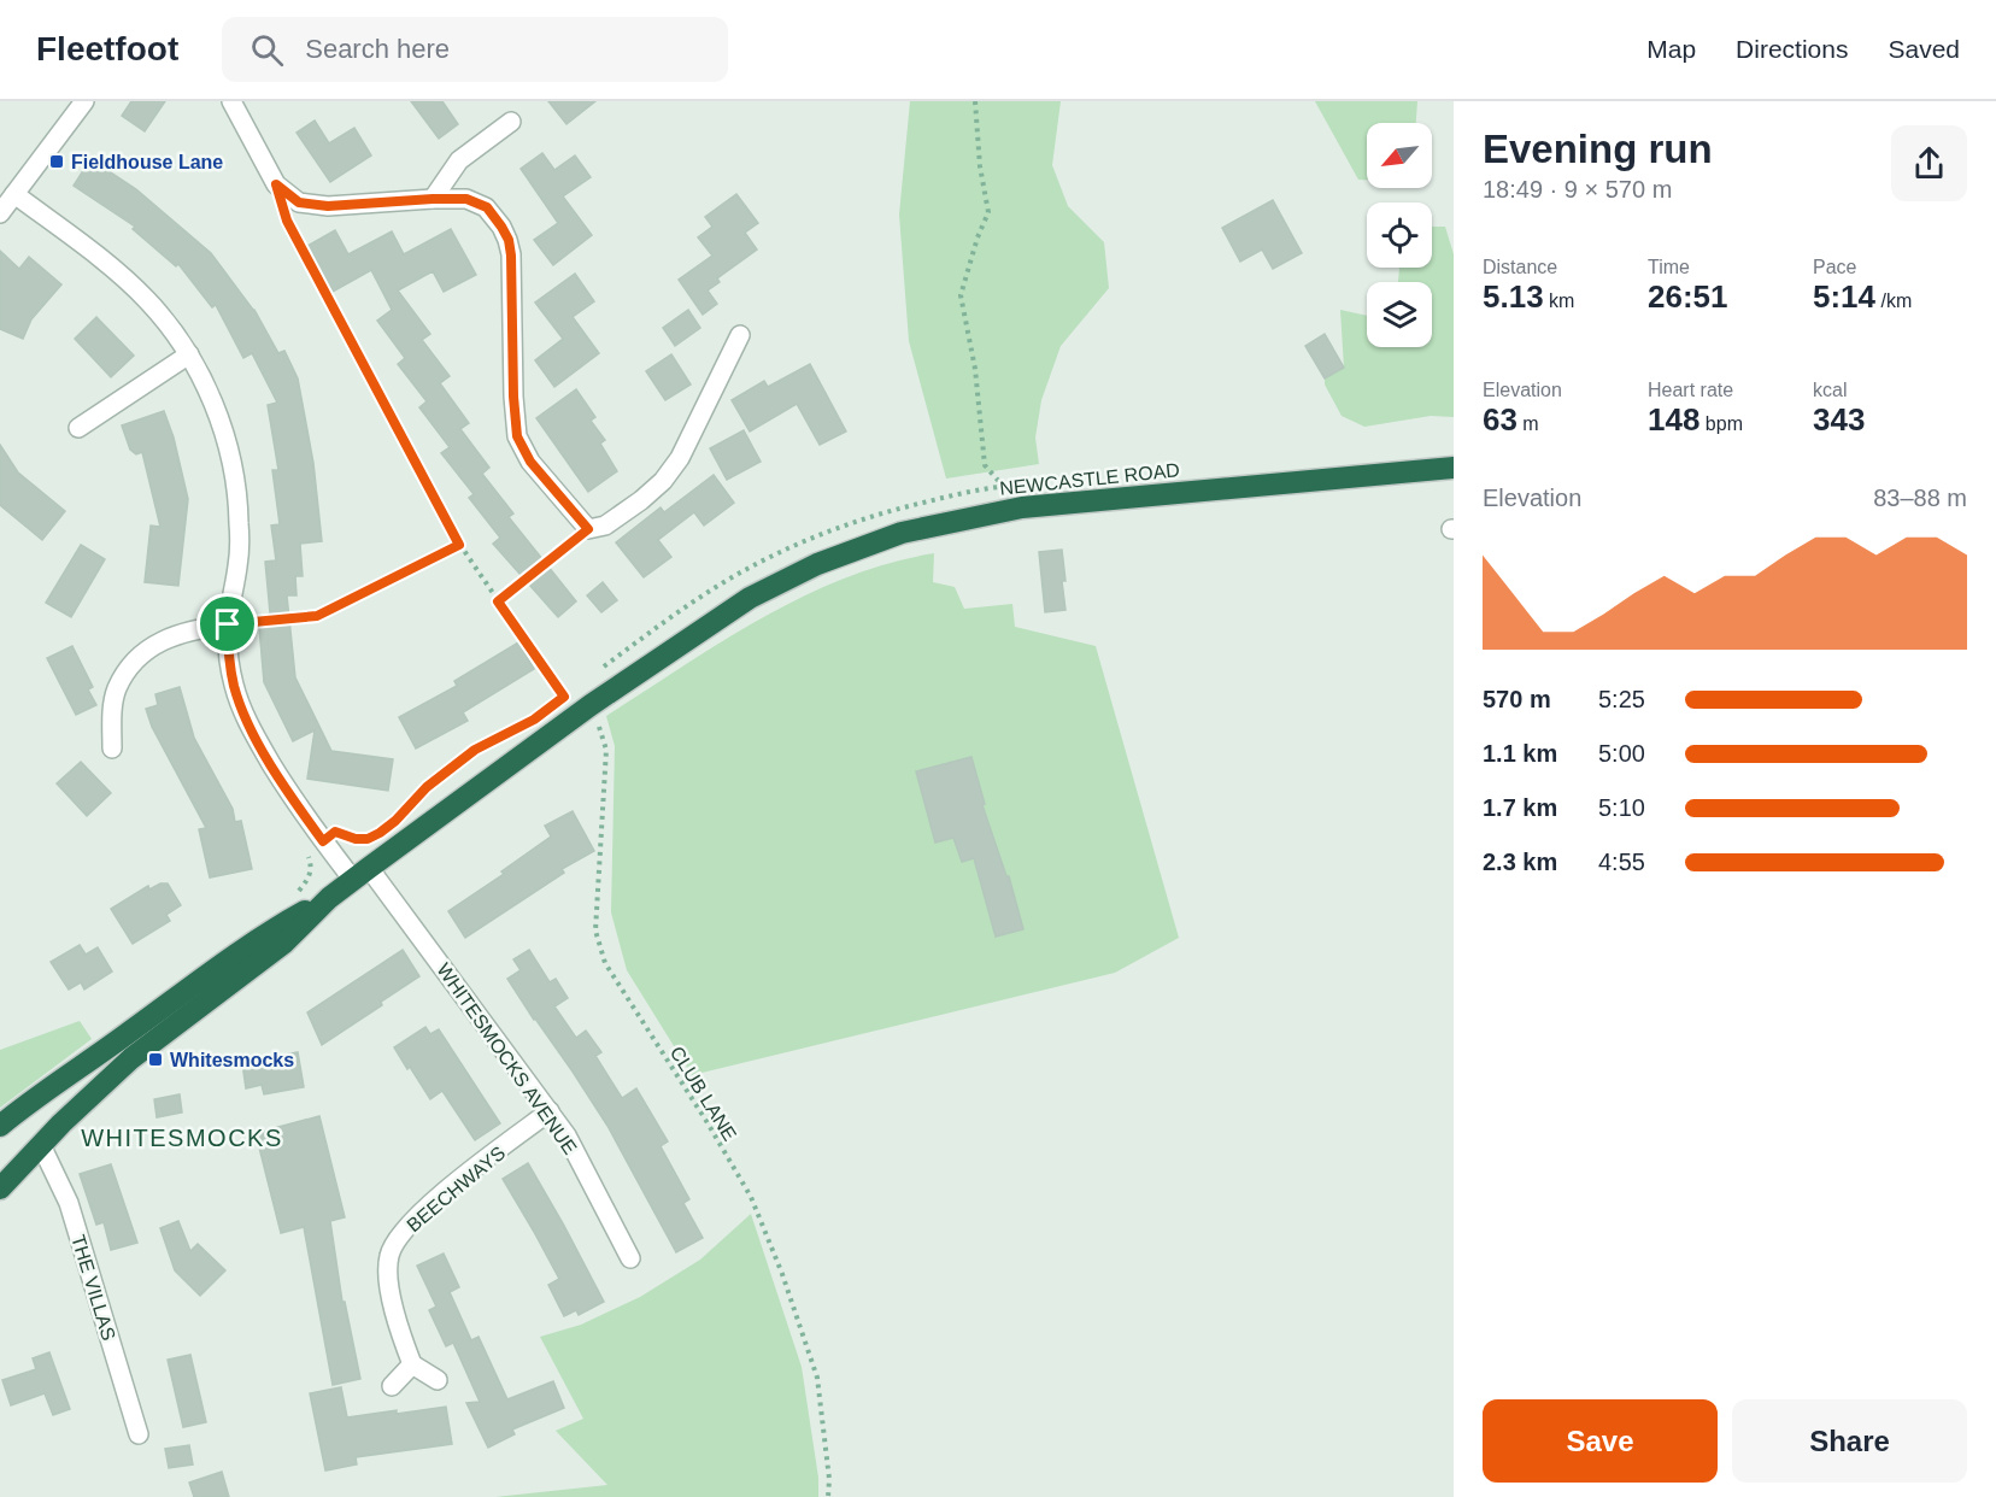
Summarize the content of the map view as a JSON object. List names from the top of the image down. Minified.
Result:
{"streets":{"highway":["NEWCASTLE ROAD"],"street":["WHITESMOCKS AVENUE","BEECHWAYS","THE VILLAS"],"path":["CLUB LANE"]},"crossings":[["NEWCASTLE ROAD","CLUB LANE"],["WHITESMOCKS AVENUE","BEECHWAYS"]],"districts":["WHITESMOCKS"],"places":{"transit":["Fieldhouse Lane","Whitesmocks"]},"north":"bottom left","page":{"header":"Fleetfoot","search":"Search here","nav":["Map","Directions","Saved"],"heading":["Evening run","18:49 · 9 × 570 m"],"stats":[["Distance","5.13 km"],["Time","26:51"],["Pace","5:14 /km"],["Elevation","63 m"],["Heart rate","148 bpm"],["kcal","343"]],"chart":["Elevation","83–88 m"],"list":[{"name":"570 m","note":"5:25"},{"name":"1.1 km","note":"5:00"},{"name":"1.7 km","note":"5:10"},{"name":"2.3 km","note":"4:55"}],"buttons":["Save","Share"]}}
